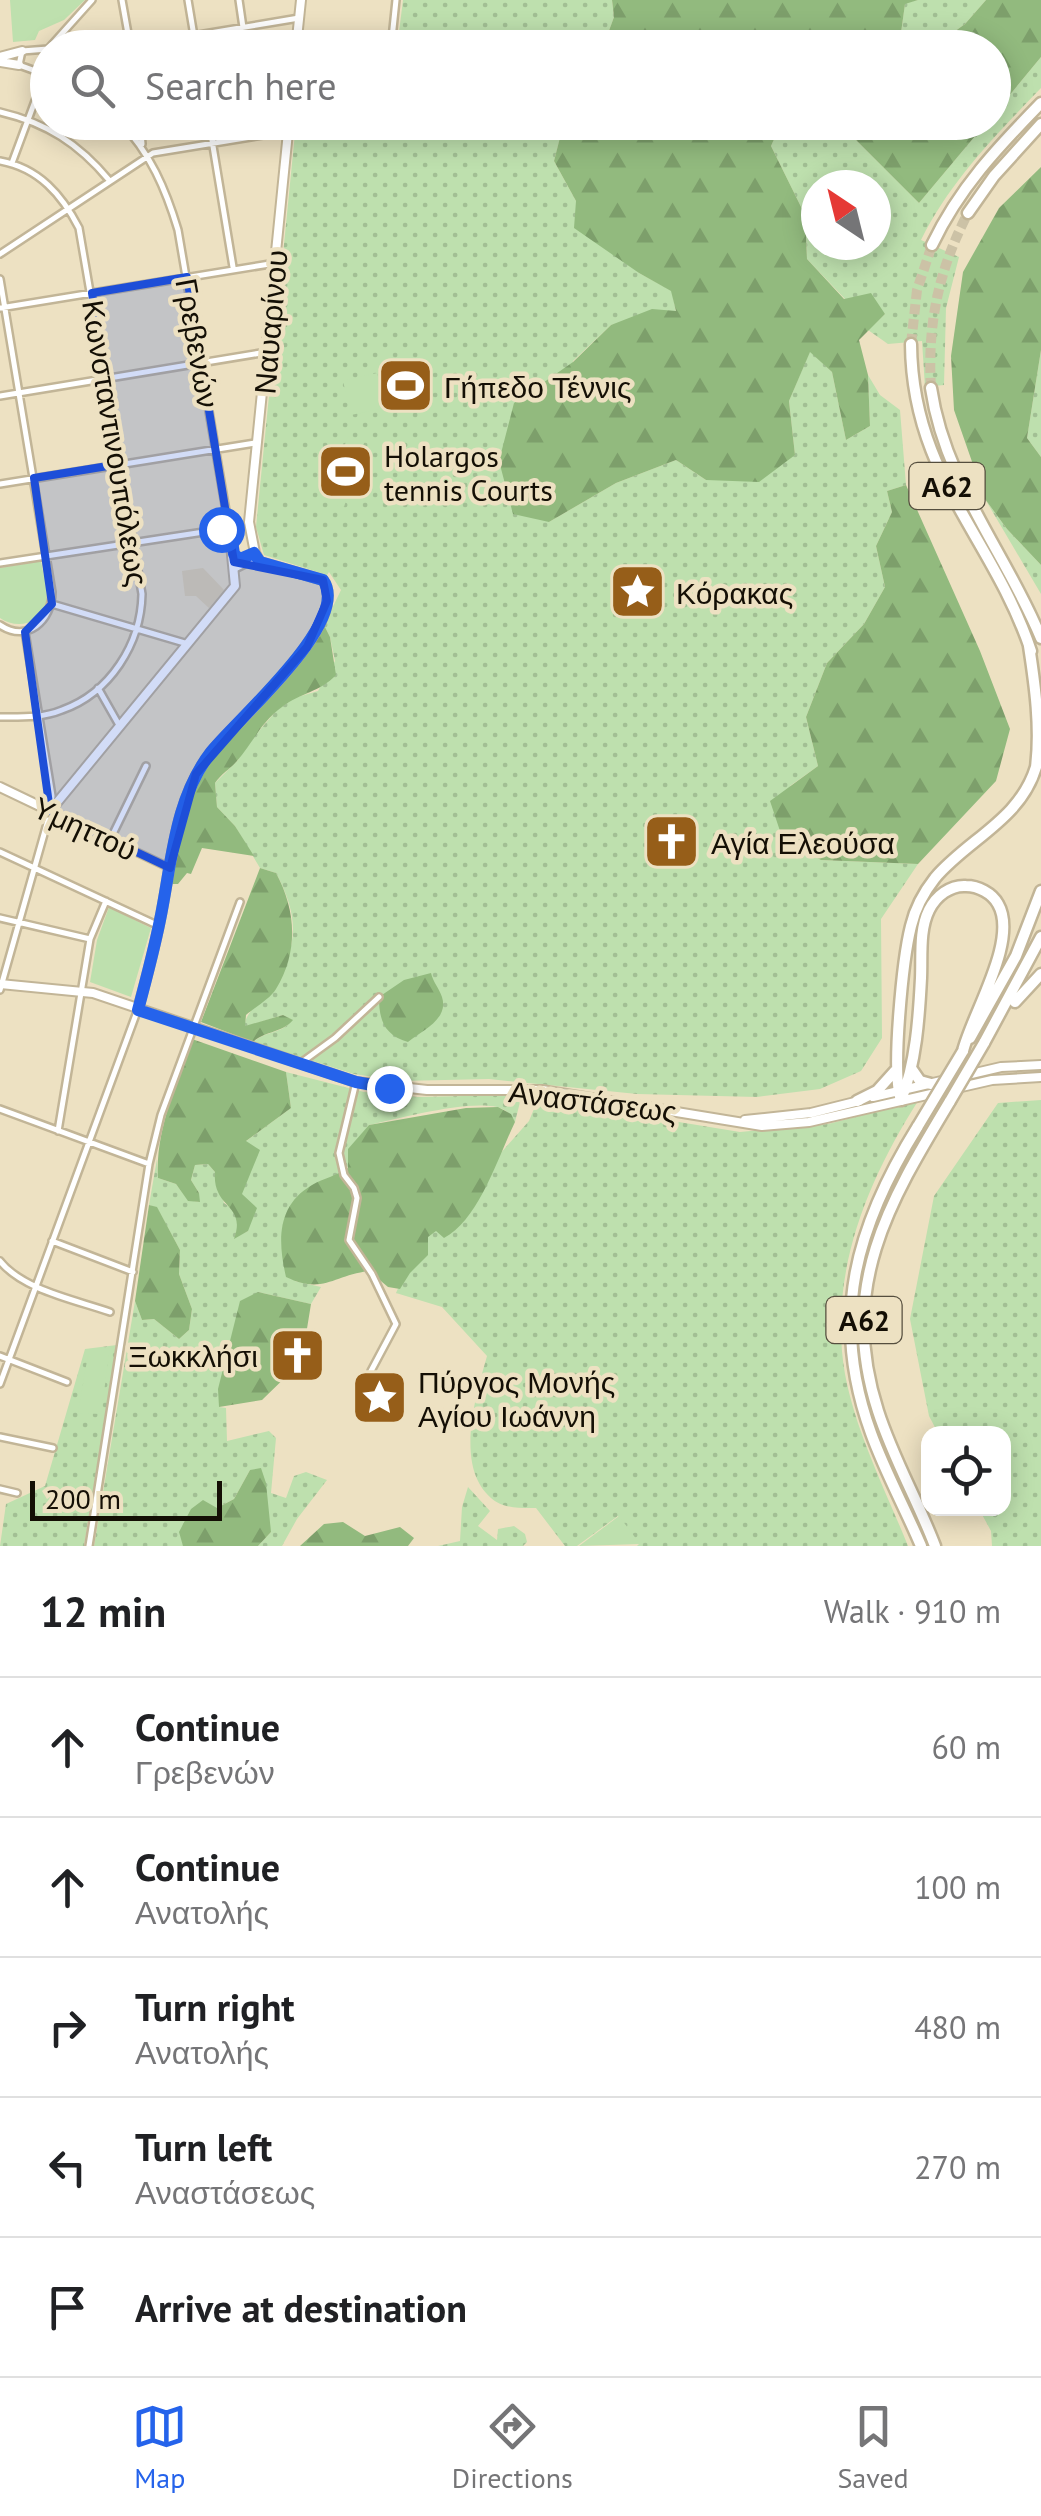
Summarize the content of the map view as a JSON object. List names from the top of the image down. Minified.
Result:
{"streets":{"highway":["Α62"],"street":["Ναυαρίνου","Γρεβενών","Κωνσταντινουπόλεως","Υμηττού","Αναστάσεως"]},"places":{"sports":["Γήπεδο Τέννις","Holargos tennis Courts"],"place":["Κόρακας","Πύργος Μονής Αγίου Ιωάννη"],"church":["Αγία Ελεούσα","Ξωκκλήσι"]},"scale_bar":"200 m","north":"top left","page":{"search":"Search here","scale":"200 m","heading":["12 min","Walk · 910 m"],"list":[["Continue","Γρεβενών","60 m"],["Continue","Ανατολής","100 m"],["Turn right","Ανατολής","480 m"],["Turn left","Αναστάσεως","270 m"],"Arrive at destination"],"nav":["Map","Directions","Saved"]}}
